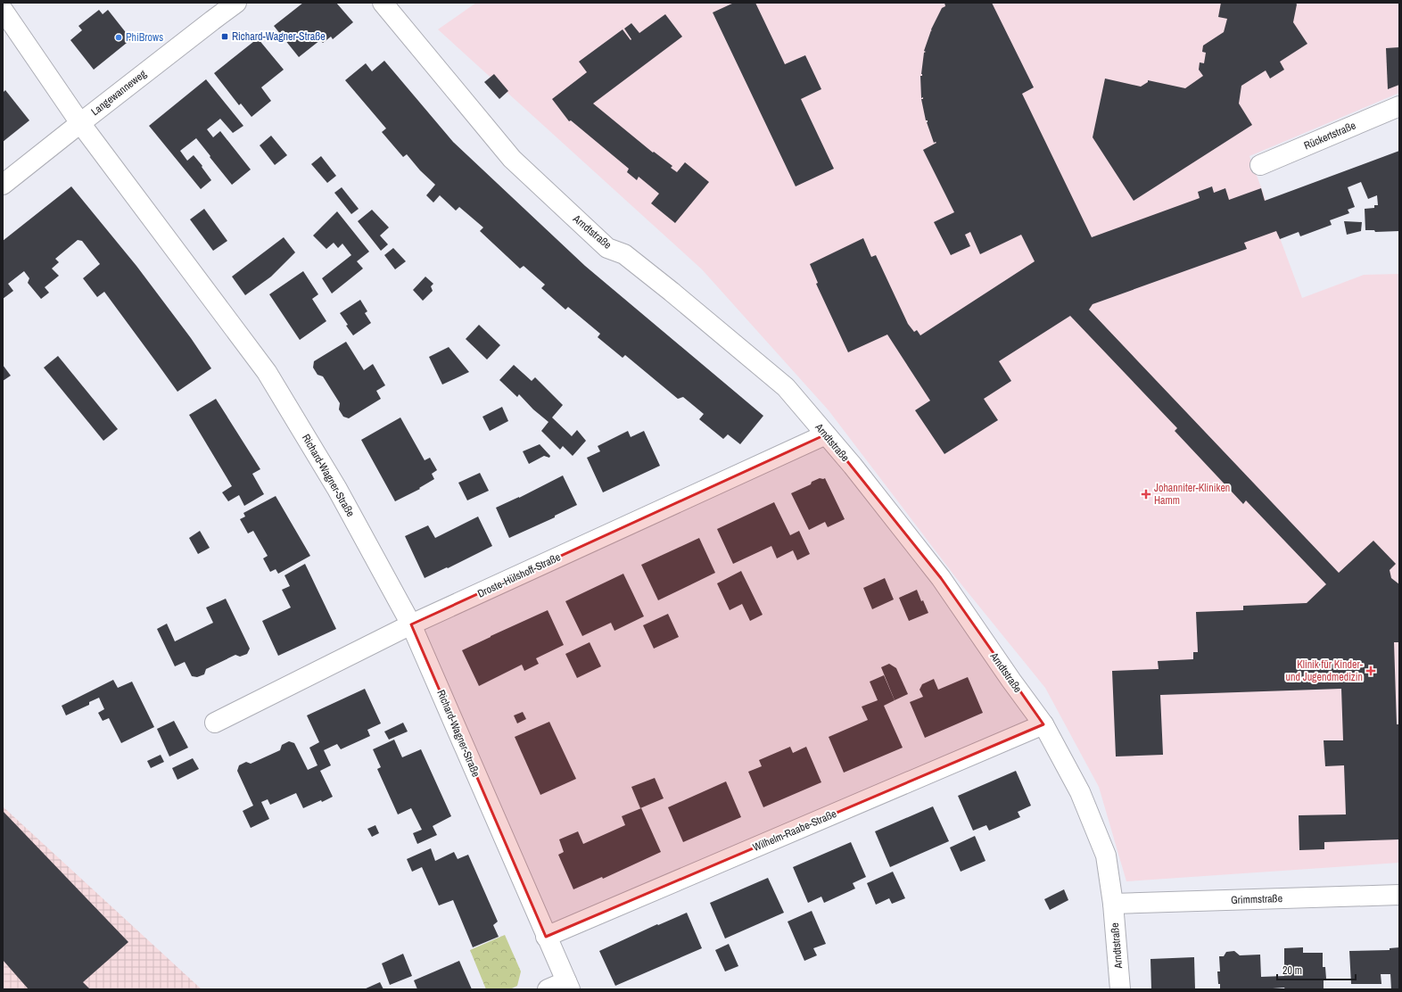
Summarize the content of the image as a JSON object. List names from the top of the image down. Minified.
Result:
{"streets":{"street":["Langewanneweg","Rückertstraße","Arndtstraße","Richard-Wagner-Straße","Droste-Hülshoff-Straße","Wilhelm-Raabe-Straße","Grimmstraße"]},"crossings":[["Langewanneweg","Richard-Wagner-Straße"],["Arndtstraße","Droste-Hülshoff-Straße"],["Arndtstraße","Wilhelm-Raabe-Straße"],["Arndtstraße","Grimmstraße"],["Richard-Wagner-Straße","Droste-Hülshoff-Straße"],["Richard-Wagner-Straße","Wilhelm-Raabe-Straße"]],"places":{"transit":["Richard-Wagner-Straße"],"other":["PhiBrows"],"health":["Johanniter-Kliniken Hamm","Klinik für Kinder- und Jugendmedizin"]},"scale_bar":"20 m"}
